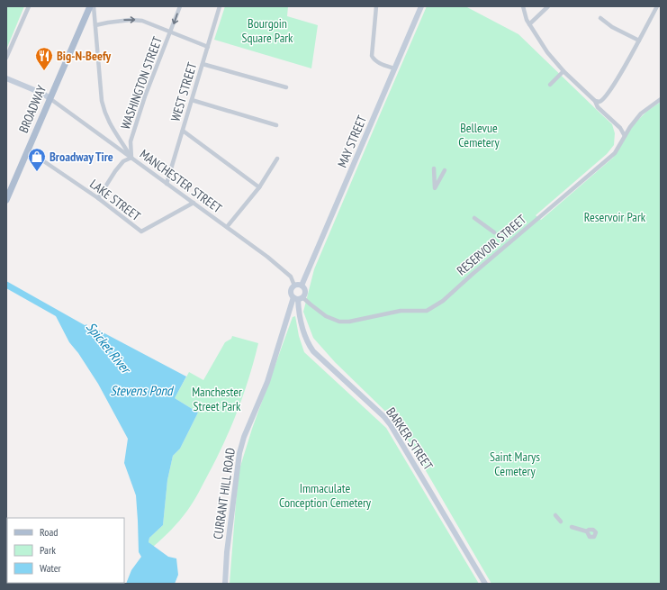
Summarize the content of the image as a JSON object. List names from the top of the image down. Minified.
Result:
{"streets":{"main road":["BROADWAY","MAY STREET","BARKER STREET","CURRANT HILL ROAD"],"street":["WASHINGTON STREET","WEST STREET","MANCHESTER STREET","LAKE STREET","RESERVOIR STREET"]},"crossings":[["WASHINGTON STREET","MANCHESTER STREET"],["WEST STREET","MANCHESTER STREET"],["BROADWAY","MANCHESTER STREET"],["BROADWAY","LAKE STREET"],["MANCHESTER STREET","LAKE STREET"],["RESERVOIR STREET","BARKER STREET"],["RESERVOIR STREET","CURRANT HILL ROAD"],["BARKER STREET","CURRANT HILL ROAD"]],"water":["Spicket River","Stevens Pond"],"parks":["Bourgoin Square Park","Bellevue Cemetery","Reservoir Park","Manchester Street Park","Saint Marys Cemetery","Immaculate Conception Cemetery"],"places":{"restaurant":["Big-N-Beefy"],"shop":["Broadway Tire"]},"legend":["Road","Park","Water"]}
